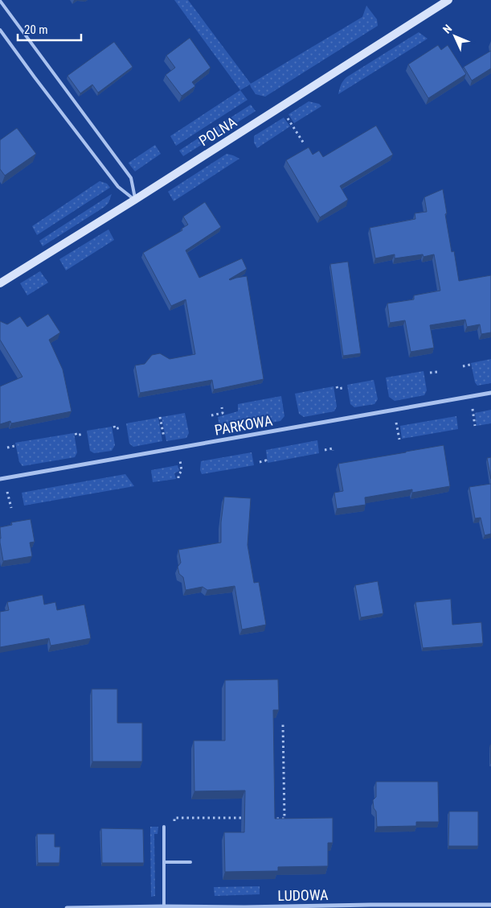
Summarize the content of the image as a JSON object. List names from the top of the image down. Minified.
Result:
{"streets":{"street":["POLNA","PARKOWA","LUDOWA"]},"scale_bar":"20 m","north":"top left"}
